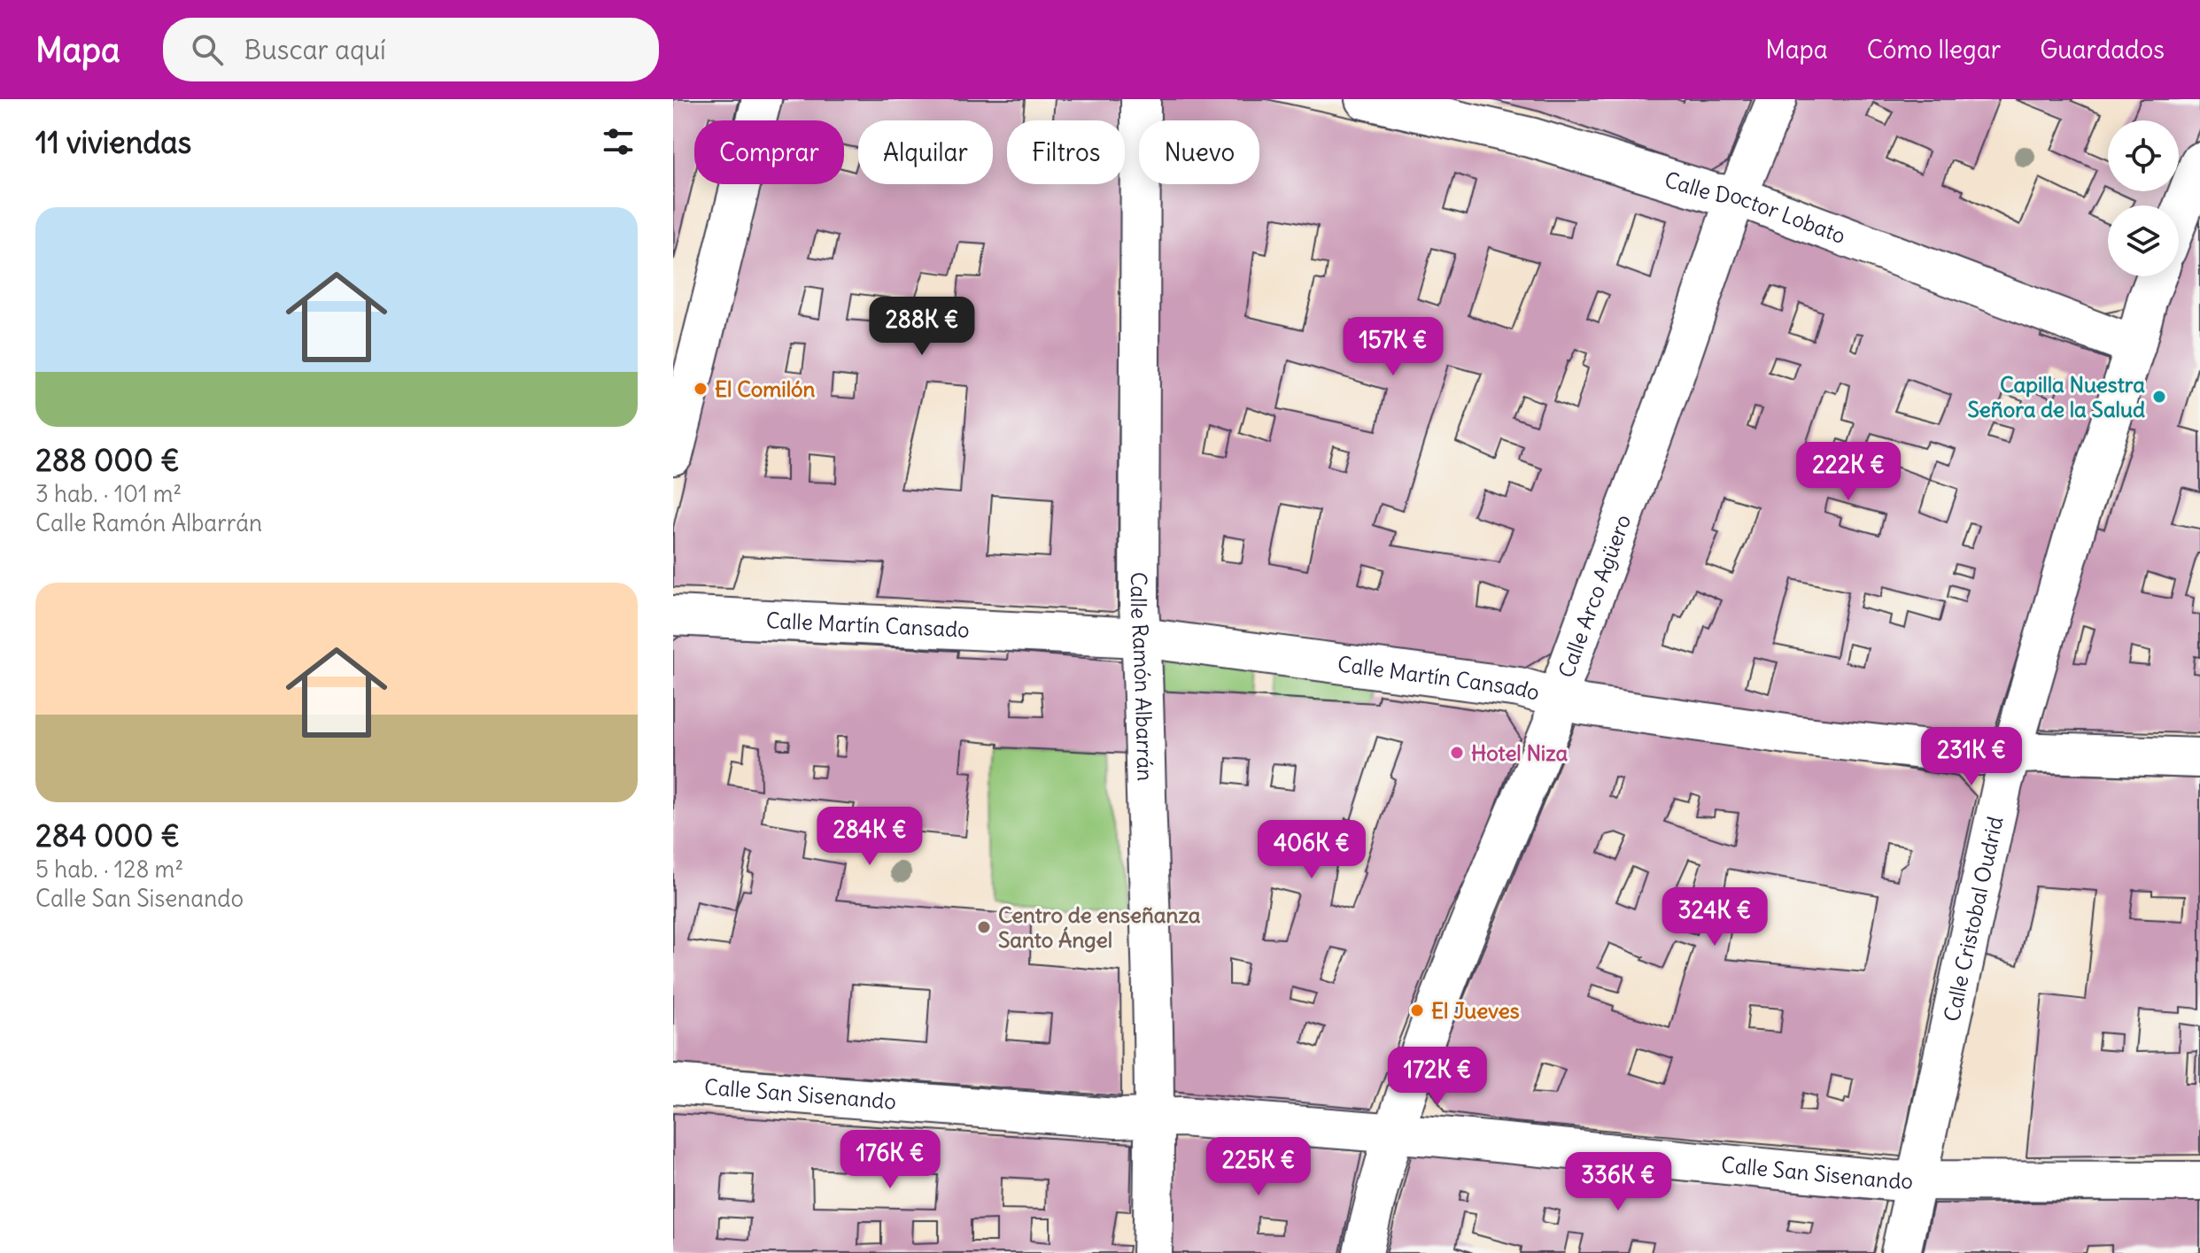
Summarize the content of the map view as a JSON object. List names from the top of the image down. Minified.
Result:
{"streets":{"street":["Calle Doctor Lobato","Calle Arco Agüero","Calle Martín Cansado","Calle Ramón Albarrán","Calle Cristobal Oudrid","Calle San Sisenando"]},"crossings":[["Calle Doctor Lobato","Calle Arco Agüero"],["Calle Doctor Lobato","Calle Cristobal Oudrid"],["Calle Arco Agüero","Calle Martín Cansado"],["Calle Arco Agüero","Calle San Sisenando"],["Calle Martín Cansado","Calle Ramón Albarrán"],["Calle Martín Cansado","Calle Cristobal Oudrid"],["Calle Ramón Albarrán","Calle San Sisenando"],["Calle Cristobal Oudrid","Calle San Sisenando"]],"places":["El Comilón","Capilla Nuestra Señora de la Salud","Hotel Niza","Centro de enseñanza Santo Ángel","El Jueves"],"page":{"header":"Mapa","search":"Buscar aquí","nav":["Mapa","Cómo llegar","Guardados"],"heading":"11 viviendas","chip":["Comprar","Alquilar","Filtros","Nuevo"],"list":[{"name":"288 000 €","note":"3 hab. · 101 m² · Calle Ramón Albarrán"},{"name":"284 000 €","note":"5 hab. · 128 m² · Calle San Sisenando"}],"price":["288K €","157K €","222K €","231K €","284K €","406K €","324K €","172K €","176K €","225K €","336K €"]}}
